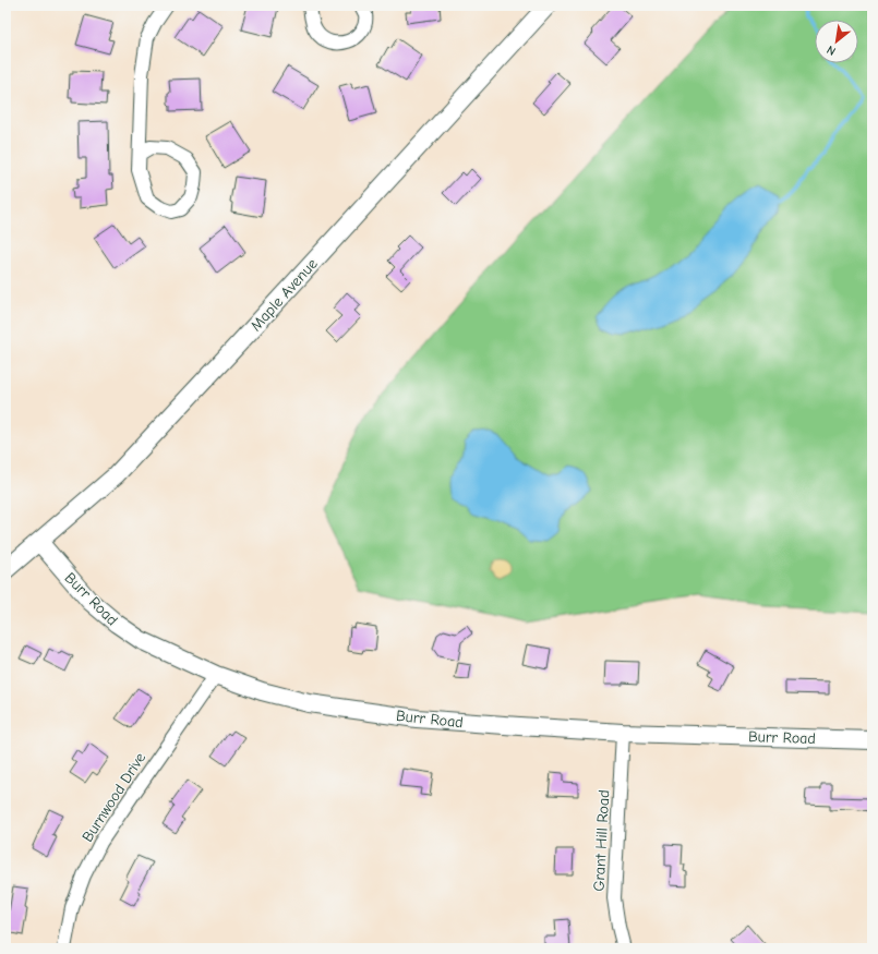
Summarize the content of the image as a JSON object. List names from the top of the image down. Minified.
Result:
{"streets":{"street":["Maple Avenue","Burr Road","Burnwood Drive","Grant Hill Road"]},"crossings":[["Maple Avenue","Burr Road"],["Burr Road","Burnwood Drive"],["Burr Road","Grant Hill Road"]],"north":"bottom left"}
